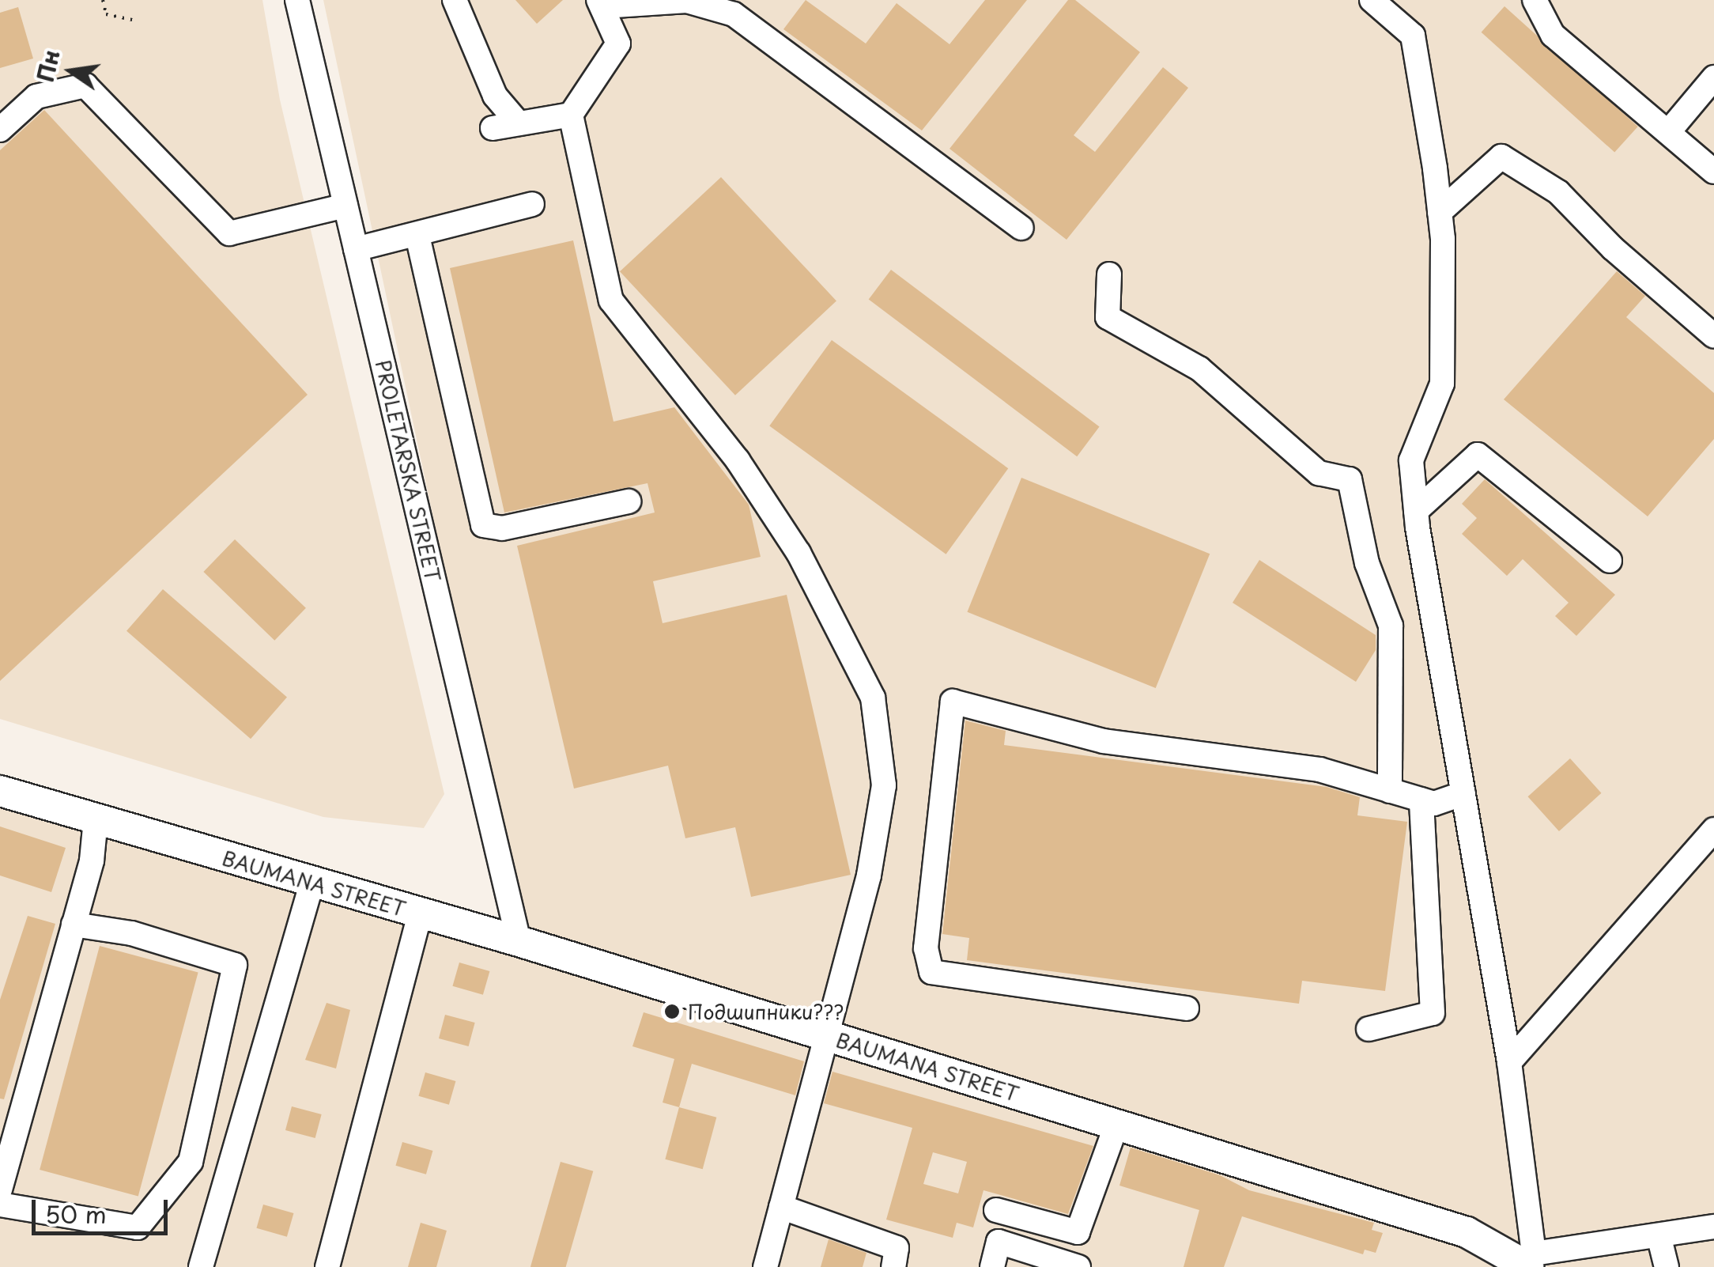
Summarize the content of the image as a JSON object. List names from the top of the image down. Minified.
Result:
{"streets":{"main road":["BAUMANA STREET"],"street":["PROLETARSKA STREET"]},"crossings":[["PROLETARSKA STREET","BAUMANA STREET"]],"places":["Подшипники???"],"scale_bar":"50 m","north":"left"}
